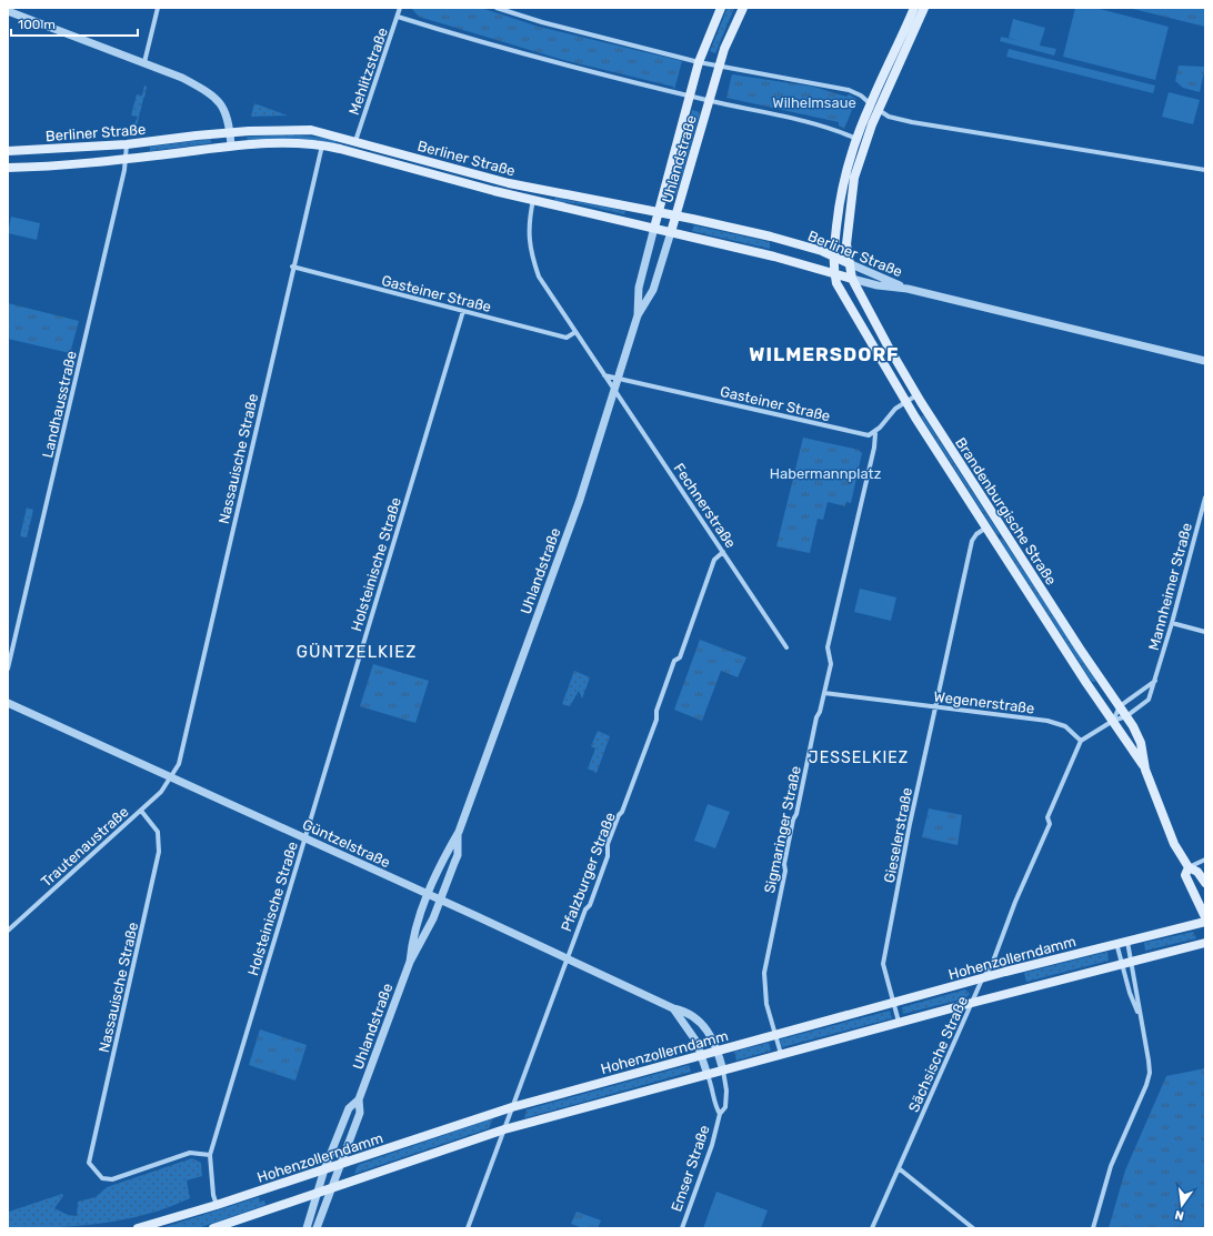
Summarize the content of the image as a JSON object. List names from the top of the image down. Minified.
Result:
{"streets":{"main road":["Berliner Straße","Uhlandstraße","Brandenburgische Straße","Hohenzollerndamm"],"street":["Mehlitzstraße","Gasteiner Straße","Landhausstraße","Nassauische Straße","Fechnerstraße","Holsteinische Straße","Mannheimer Straße","Wegenerstraße","Sigmaringer Straße","Gieselerstraße","Güntzelstraße","Trautenaustraße","Pfalzburger Straße","Sächsische Straße","Emser Straße"]},"crossings":[["Mehlitzstraße","Berliner Straße"],["Berliner Straße","Uhlandstraße"],["Berliner Straße","Landhausstraße"],["Berliner Straße","Nassauische Straße"],["Berliner Straße","Fechnerstraße"],["Berliner Straße","Brandenburgische Straße"],["Uhlandstraße","Gasteiner Straße"],["Uhlandstraße","Fechnerstraße"],["Uhlandstraße","Güntzelstraße"],["Uhlandstraße","Hohenzollerndamm"],["Gasteiner Straße","Nassauische Straße"],["Gasteiner Straße","Fechnerstraße"],["Gasteiner Straße","Holsteinische Straße"],["Gasteiner Straße","Sigmaringer Straße"],["Nassauische Straße","Holsteinische Straße"],["Nassauische Straße","Güntzelstraße"],["Nassauische Straße","Trautenaustraße"],["Fechnerstraße","Pfalzburger Straße"],["Brandenburgische Straße","Mannheimer Straße"],["Brandenburgische Straße","Gieselerstraße"],["Holsteinische Straße","Güntzelstraße"],["Wegenerstraße","Sigmaringer Straße"],["Wegenerstraße","Gieselerstraße"],["Wegenerstraße","Sächsische Straße"],["Sigmaringer Straße","Hohenzollerndamm"],["Gieselerstraße","Hohenzollerndamm"],["Güntzelstraße","Trautenaustraße"],["Güntzelstraße","Pfalzburger Straße"],["Güntzelstraße","Hohenzollerndamm"],["Güntzelstraße","Emser Straße"],["Pfalzburger Straße","Hohenzollerndamm"],["Hohenzollerndamm","Sächsische Straße"]],"districts":["WILMERSDORF","GÜNTZELKIEZ","JESSELKIEZ"],"parks":["Wilhelmsaue","Habermannplatz"],"scale_bar":"100 m","north":"bottom"}
